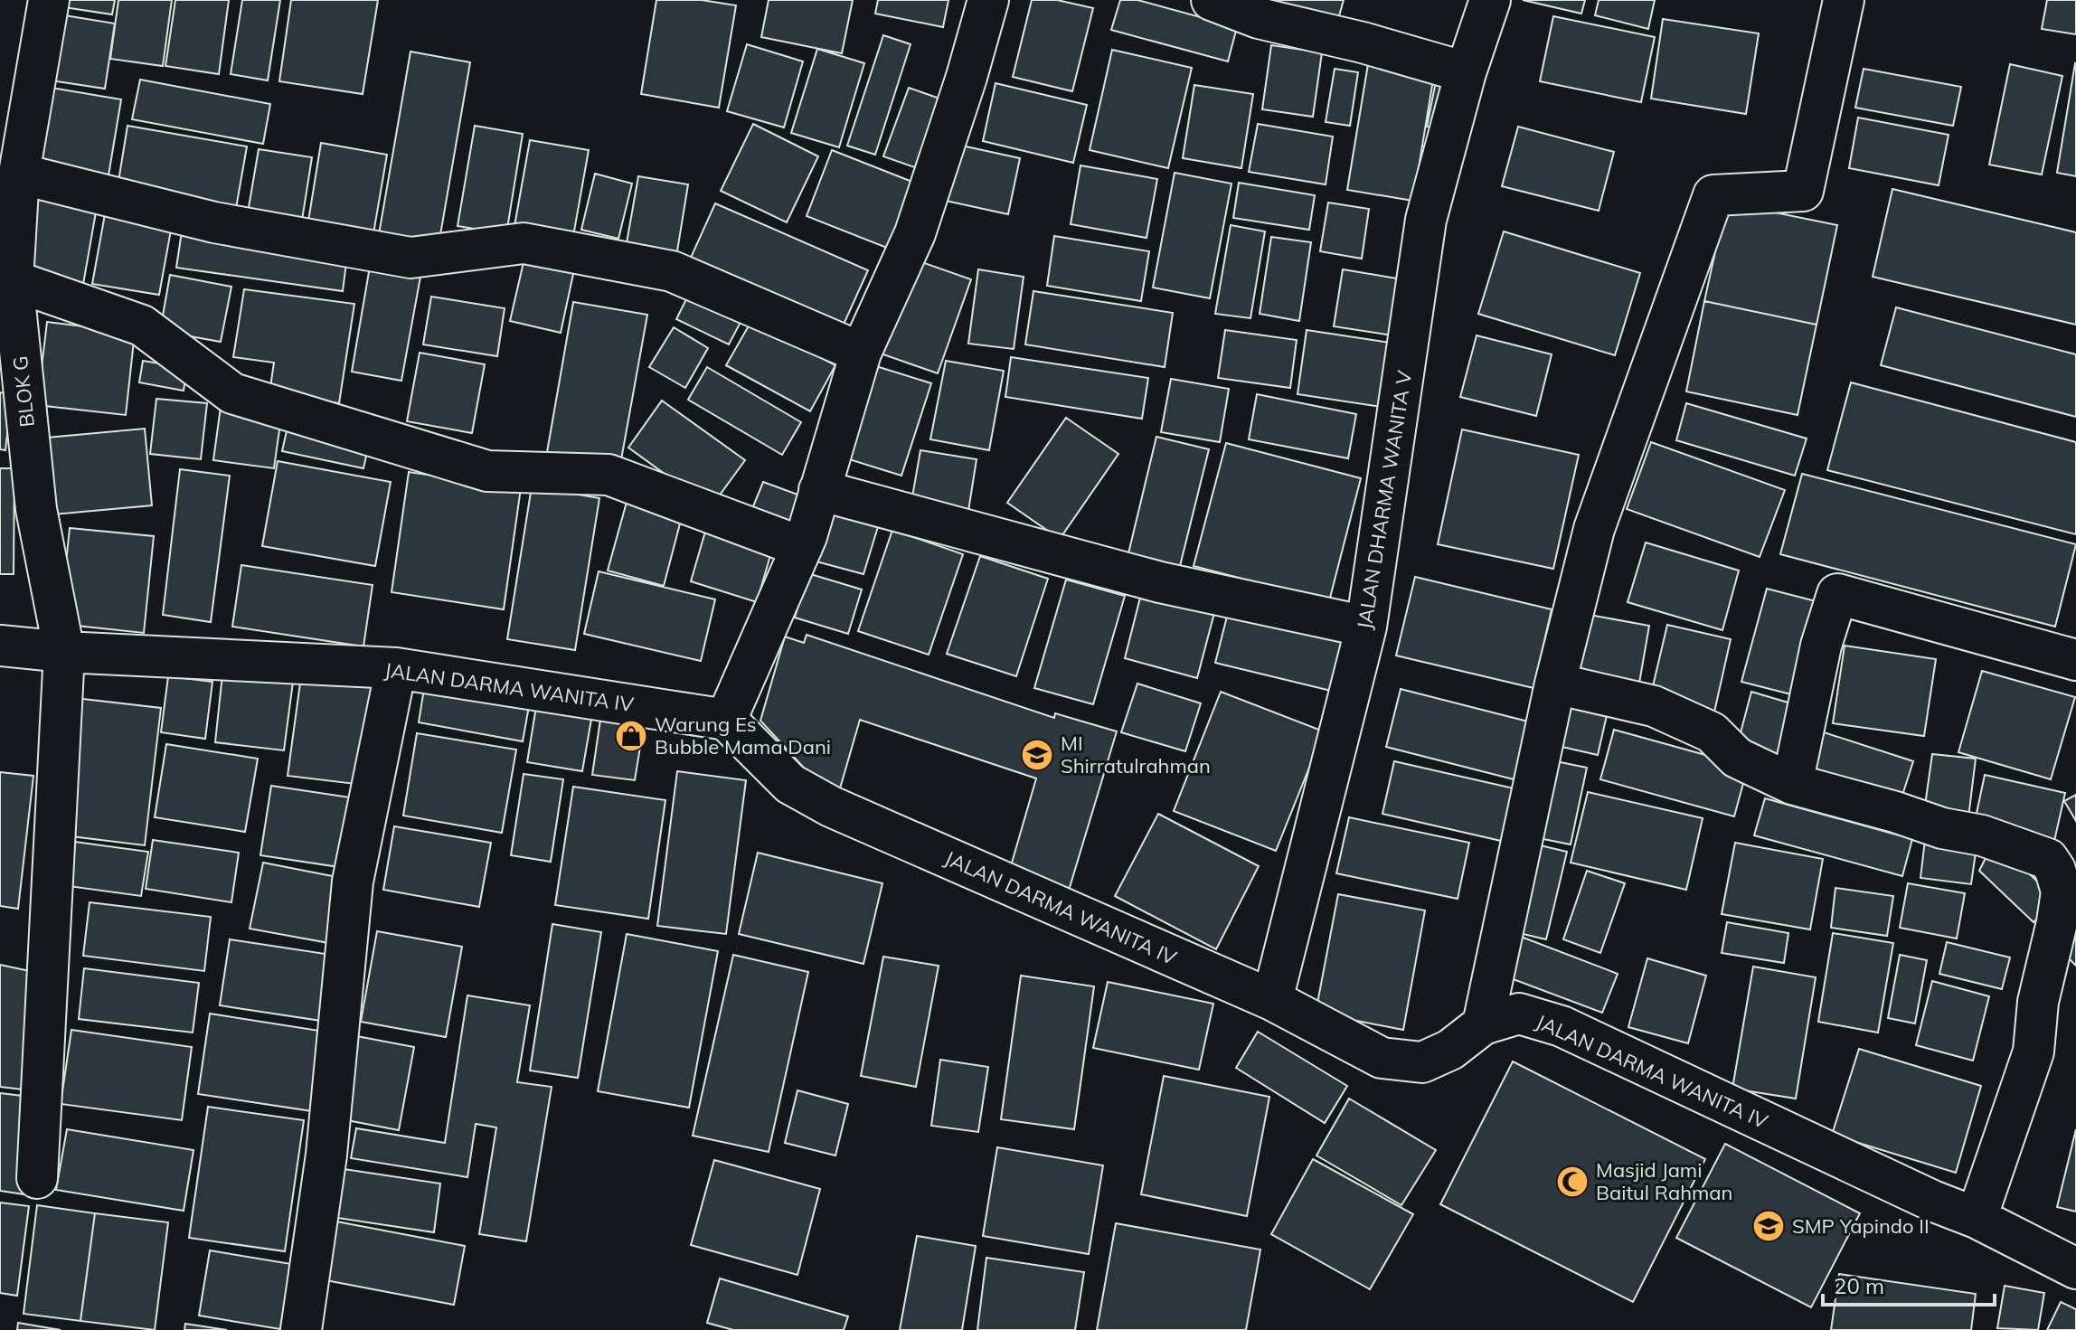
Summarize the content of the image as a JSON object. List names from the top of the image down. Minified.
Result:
{"streets":{"street":["BLOK G","JALAN DHARMA WANITA V","JALAN DARMA WANITA IV"]},"crossings":[["BLOK G","JALAN DARMA WANITA IV"],["JALAN DHARMA WANITA V","JALAN DARMA WANITA IV"]],"places":{"shop":["Warung Es Bubble Mama Dani"],"school or university":["MI Shirratulrahman","SMP Yapindo II"],"mosque":["Masjid Jami Baitul Rahman"]},"scale_bar":"20 m"}
